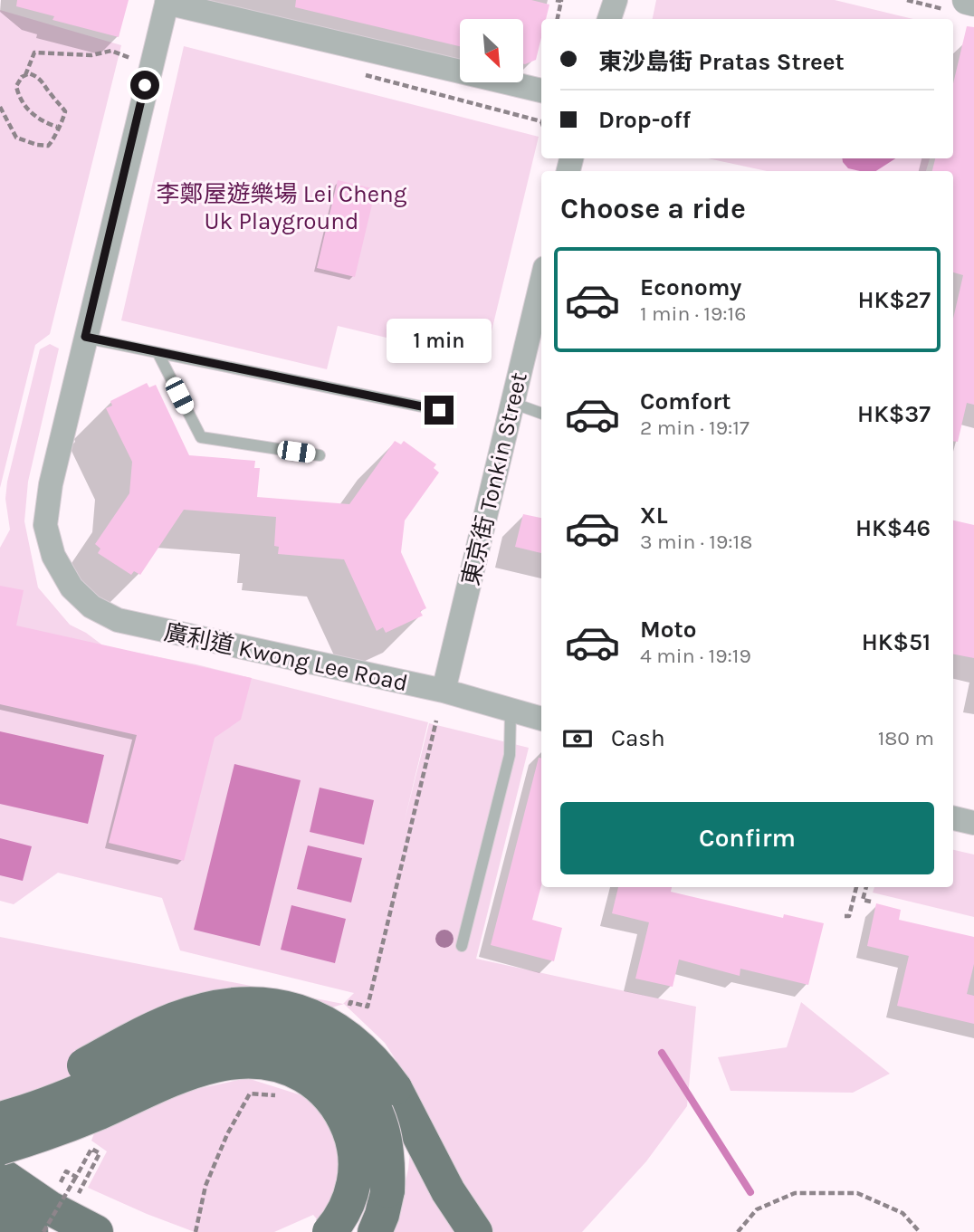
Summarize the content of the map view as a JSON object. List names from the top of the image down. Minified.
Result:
{"streets":{"street":["東京街 Tonkin Street","廣利道 Kwong Lee Road"]},"crossings":[["東京街 Tonkin Street","廣利道 Kwong Lee Road"]],"parks":["李鄭屋遊樂場 Lei Cheng Uk Playground"],"north":"bottom right","page":{"banner":["東沙島街 Pratas Street","Drop-off"],"heading":"Choose a ride","list":[{"name":"Economy","note":"1 min · 19:16","value":"HK$27"},{"name":"Comfort","note":"2 min · 19:17","value":"HK$37"},{"name":"XL","note":"3 min · 19:18","value":"HK$46"},{"name":"Moto","note":"4 min · 19:19","value":"HK$51"}],"bubble":"1 min","pay":["Cash","180 m"],"buttons":"Confirm"}}
